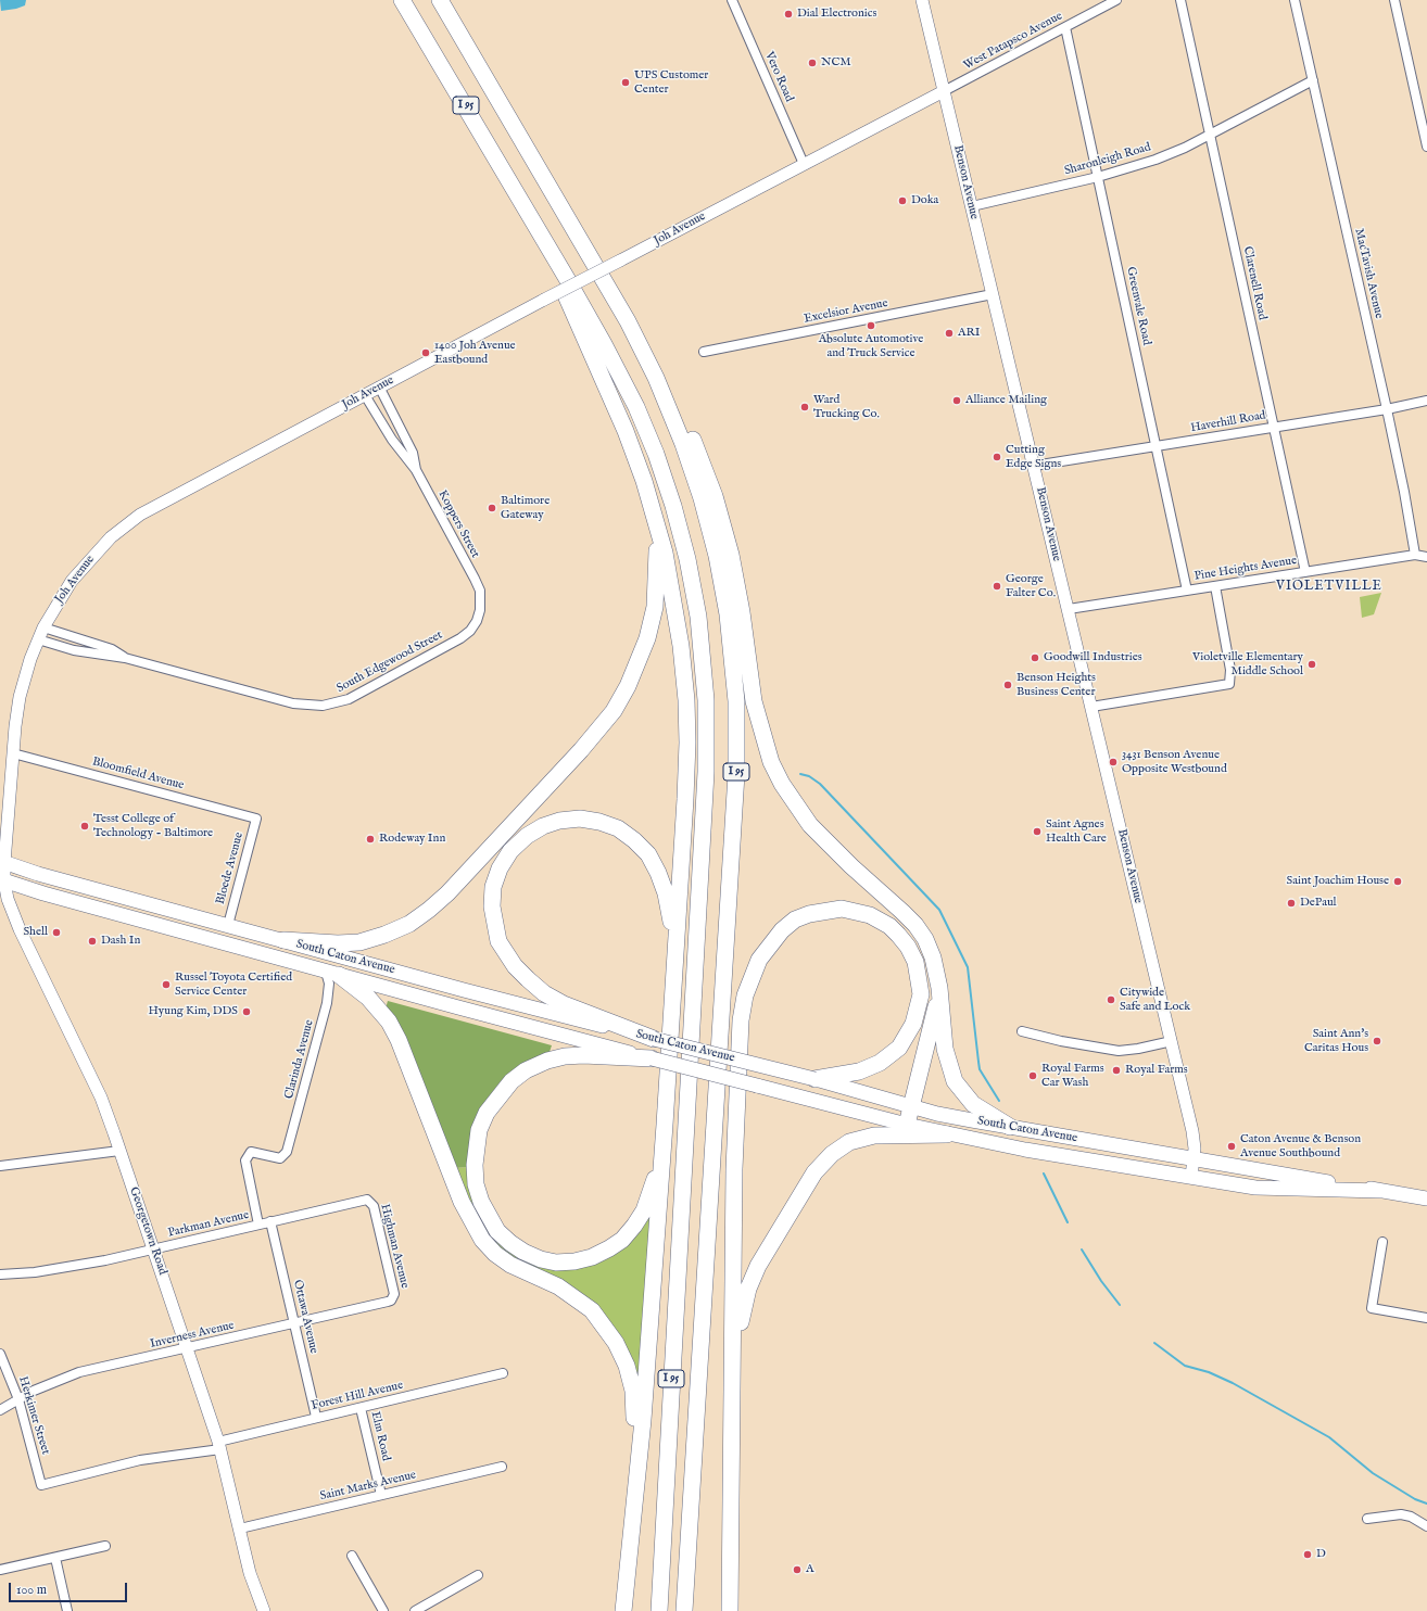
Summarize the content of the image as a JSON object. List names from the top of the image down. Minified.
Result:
{"streets":{"highway":["I 95"],"main road":["South Caton Avenue"],"street":["West Patapsco Avenue","Vero Road","Sharonleigh Road","Benson Avenue","Joh Avenue","MacTavish Avenue","Clarenell Road","Greenvale Road","Excelsior Avenue","Haverhill Road","Koppers Street","Pine Heights Avenue","South Edgewood Street","Bloomfield Avenue","Bloede Avenue","Clarinda Avenue","Parkman Avenue","Georgetown Road","Highman Avenue","Ottawa Avenue","Inverness Avenue","Forest Hill Avenue","Herkimer Street","Elm Road","Saint Marks Avenue"]},"crossings":[["West Patapsco Avenue","Benson Avenue"],["West Patapsco Avenue","Joh Avenue"],["West Patapsco Avenue","Greenvale Road"],["Vero Road","Joh Avenue"],["Sharonleigh Road","Benson Avenue"],["Sharonleigh Road","MacTavish Avenue"],["Sharonleigh Road","Clarenell Road"],["Sharonleigh Road","Greenvale Road"],["Benson Avenue","Joh Avenue"],["Benson Avenue","Excelsior Avenue"],["Benson Avenue","Haverhill Road"],["Benson Avenue","Pine Heights Avenue"],["Benson Avenue","South Caton Avenue"],["Joh Avenue","Koppers Street"],["Joh Avenue","South Edgewood Street"],["Joh Avenue","Bloomfield Avenue"],["Joh Avenue","South Caton Avenue"],["Joh Avenue","Georgetown Road"],["MacTavish Avenue","Haverhill Road"],["MacTavish Avenue","Pine Heights Avenue"],["Clarenell Road","Haverhill Road"],["Clarenell Road","Pine Heights Avenue"],["Greenvale Road","Haverhill Road"],["Greenvale Road","Pine Heights Avenue"],["Koppers Street","South Edgewood Street"],["Bloomfield Avenue","Bloede Avenue"],["Bloede Avenue","South Caton Avenue"],["South Caton Avenue","Clarinda Avenue"],["South Caton Avenue","Georgetown Road"],["Clarinda Avenue","Parkman Avenue"],["Parkman Avenue","Georgetown Road"],["Parkman Avenue","Highman Avenue"],["Parkman Avenue","Ottawa Avenue"],["Georgetown Road","Inverness Avenue"],["Georgetown Road","Forest Hill Avenue"],["Georgetown Road","Saint Marks Avenue"],["Highman Avenue","Inverness Avenue"],["Ottawa Avenue","Inverness Avenue"],["Ottawa Avenue","Forest Hill Avenue"],["Inverness Avenue","Herkimer Street"],["Forest Hill Avenue","Herkimer Street"],["Forest Hill Avenue","Elm Road"],["Elm Road","Saint Marks Avenue"]],"districts":["VIOLETVILLE"],"places":["Dial Electronics","NCM","UPS Customer Center","Doka","Absolute Automotive and Truck Service","ARI","1400 Joh Avenue Eastbound","Alliance Mailing","Ward Trucking Co.","Cutting Edge Signs","Baltimore Gateway","George Falter Co.","Goodwill Industries","Violetville Elementary Middle School","Benson Heights Business Center","3431 Benson Avenue Opposite Westbound","Tesst College of Technology - Baltimore","Saint Agnes Health Care","Rodeway Inn","Saint Joachim House","DePaul","Shell","Dash In","Russel Toyota Certified Service Center","Citywide Safe and Lock","Hyung Kim, DDS","Saint Ann's Caritas Hous","Royal Farms","Royal Farms Car Wash","Caton Avenue & Benson Avenue Southbound","D","A"],"scale_bar":"100 m"}
